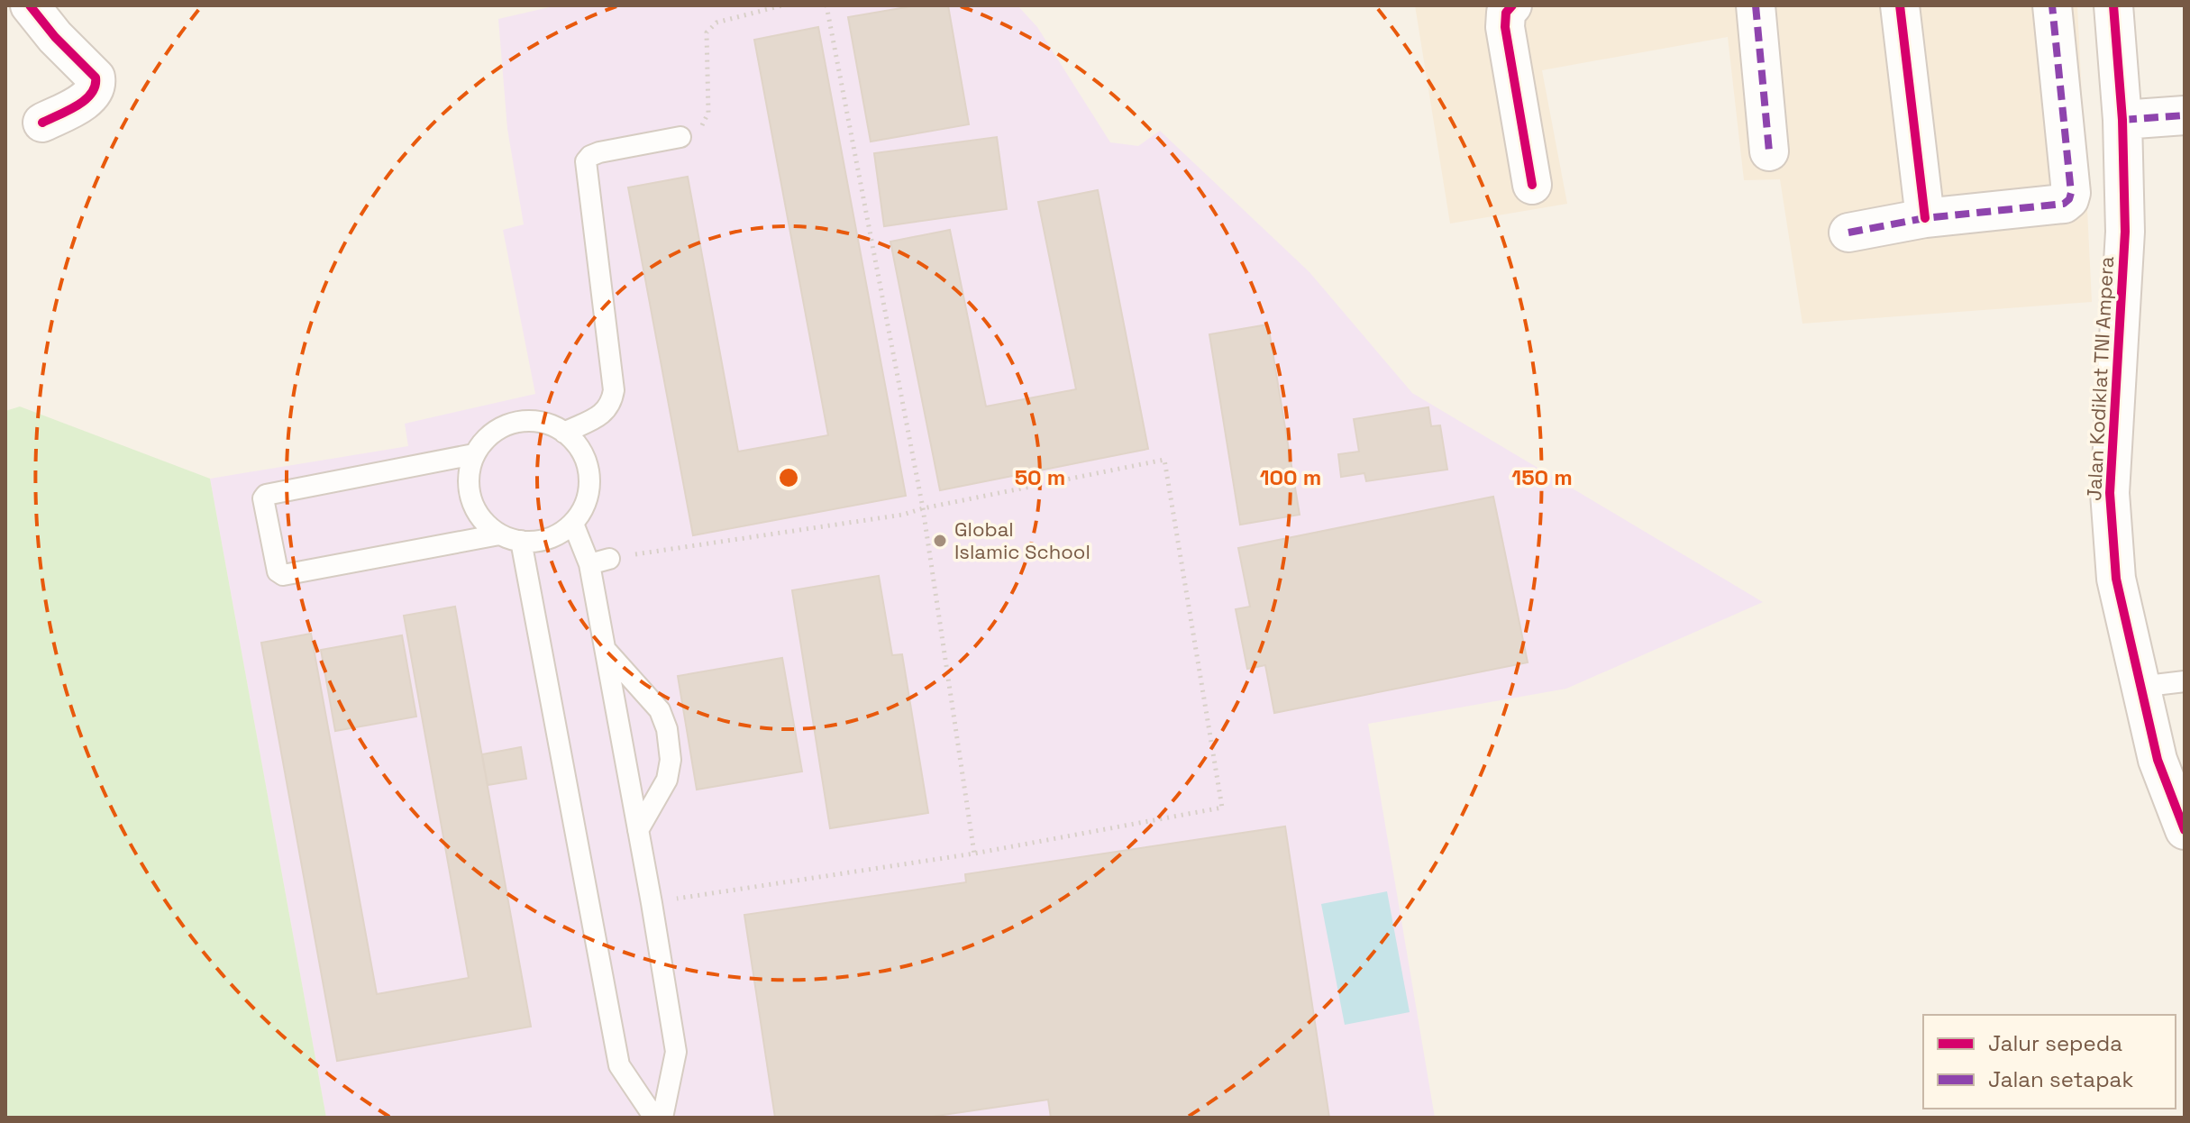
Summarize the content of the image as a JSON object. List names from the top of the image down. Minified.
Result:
{"streets":{"street":["Jalan Kodiklat TNI Ampera"]},"places":["Global Islamic School"],"legend":["Jalur sepeda","Jalan setapak"],"rings":["50 m","100 m","150 m"]}
